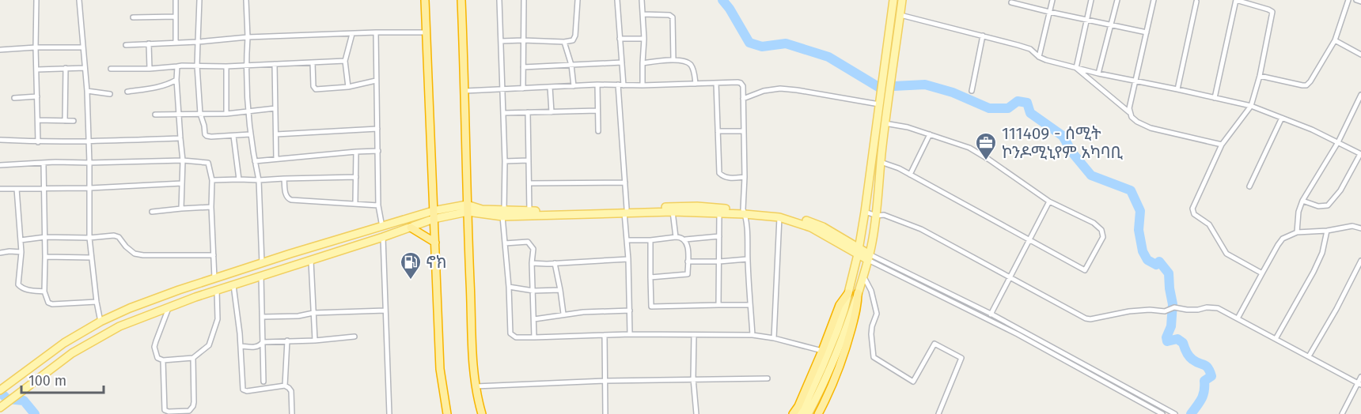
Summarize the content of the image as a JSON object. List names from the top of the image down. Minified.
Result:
{"places":{"office":["111409 - ሰሚት ኮንዶሚኒየም አካባቢ"],"fuel station":["ኖክ"]},"scale_bar":"100 m"}
